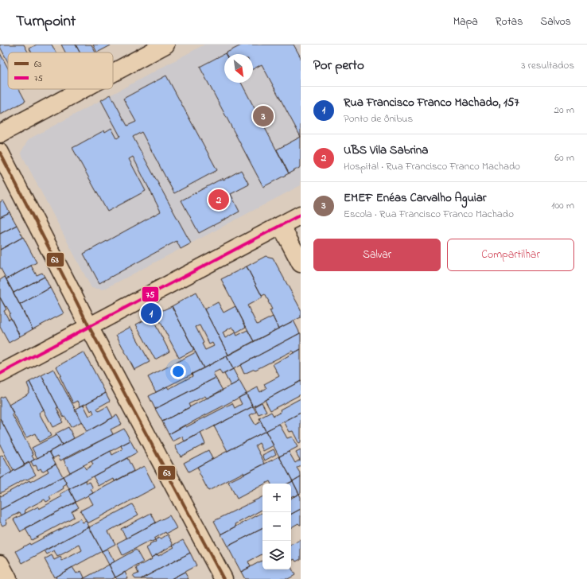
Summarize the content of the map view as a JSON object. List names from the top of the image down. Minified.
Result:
{"lines":["transit line 63","transit line 75"],"legend":["63","75"],"north":"bottom right","page":{"header":"Turnpoint","nav":["Mapa","Rotas","Salvos"],"heading":["Por perto","3 resultados"],"list":[{"mark":"1","name":"Rua Francisco Franco Machado, 157","note":"Ponto de ônibus","value":"20 m"},{"mark":"2","name":"UBS Vila Sabrina","note":"Hospital · Rua Francisco Franco Machado","value":"60 m"},{"mark":"3","name":"EMEF Enéas Carvalho Aguiar","note":"Escola · Rua Francisco Franco Machado","value":"100 m"}],"pins":["3","2","1"],"buttons":["Salvar","Compartilhar"],"map_buttons":["+","−"]}}
